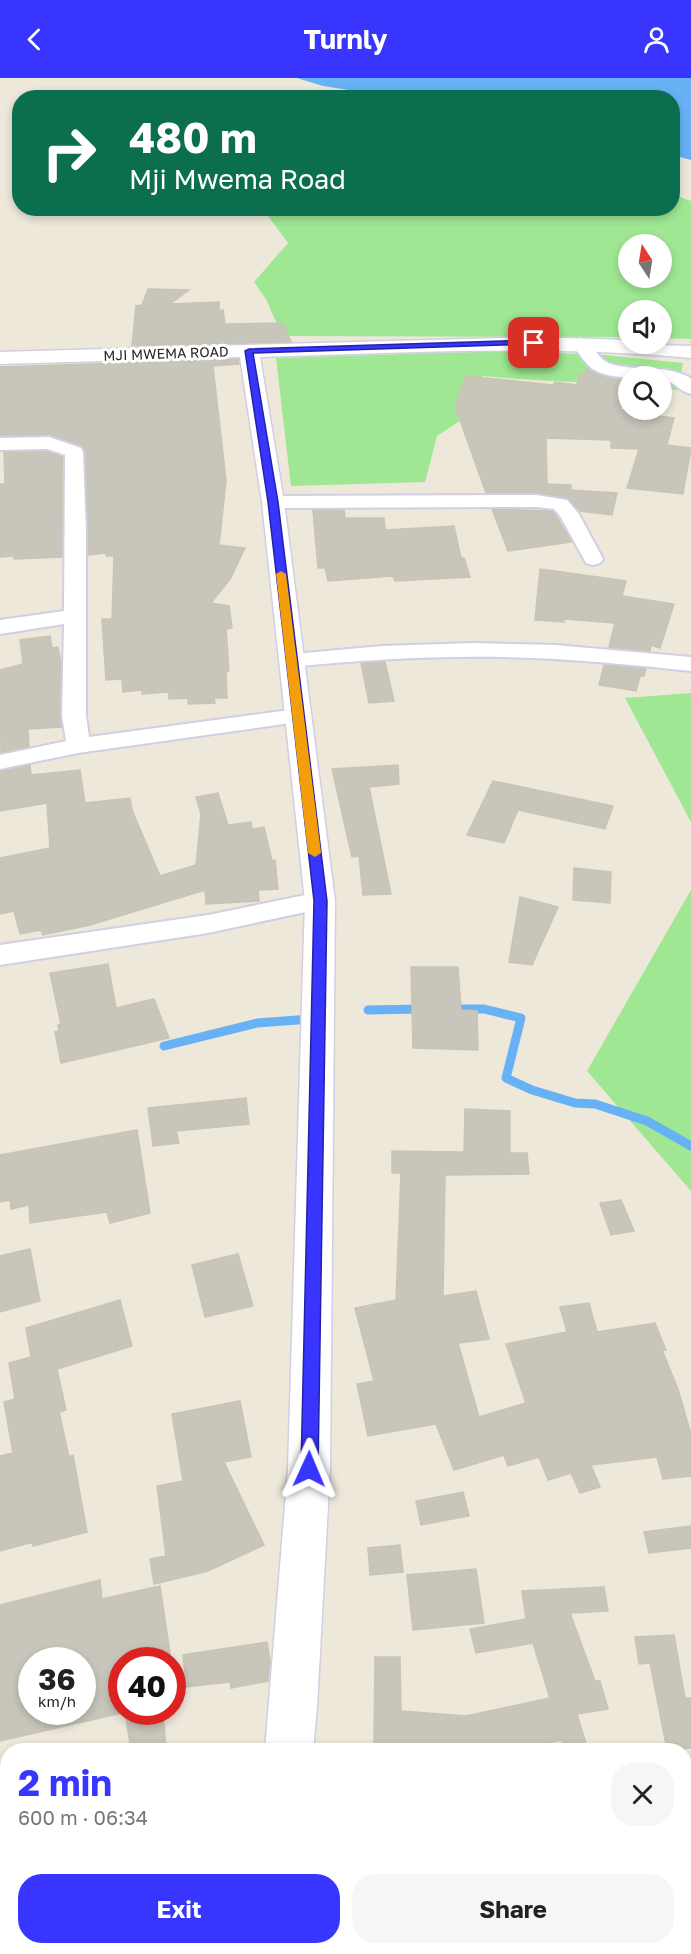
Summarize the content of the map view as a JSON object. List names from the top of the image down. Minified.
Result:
{"streets":{"street":["MJI MWEMA ROAD"]},"north":"top","page":{"header":"Turnly","turn":["480 m","Mji Mwema Road"],"speed":"36 km/h","limit":"40","heading":["2 min","600 m · 06:34"],"buttons":["Exit","Share"]}}
